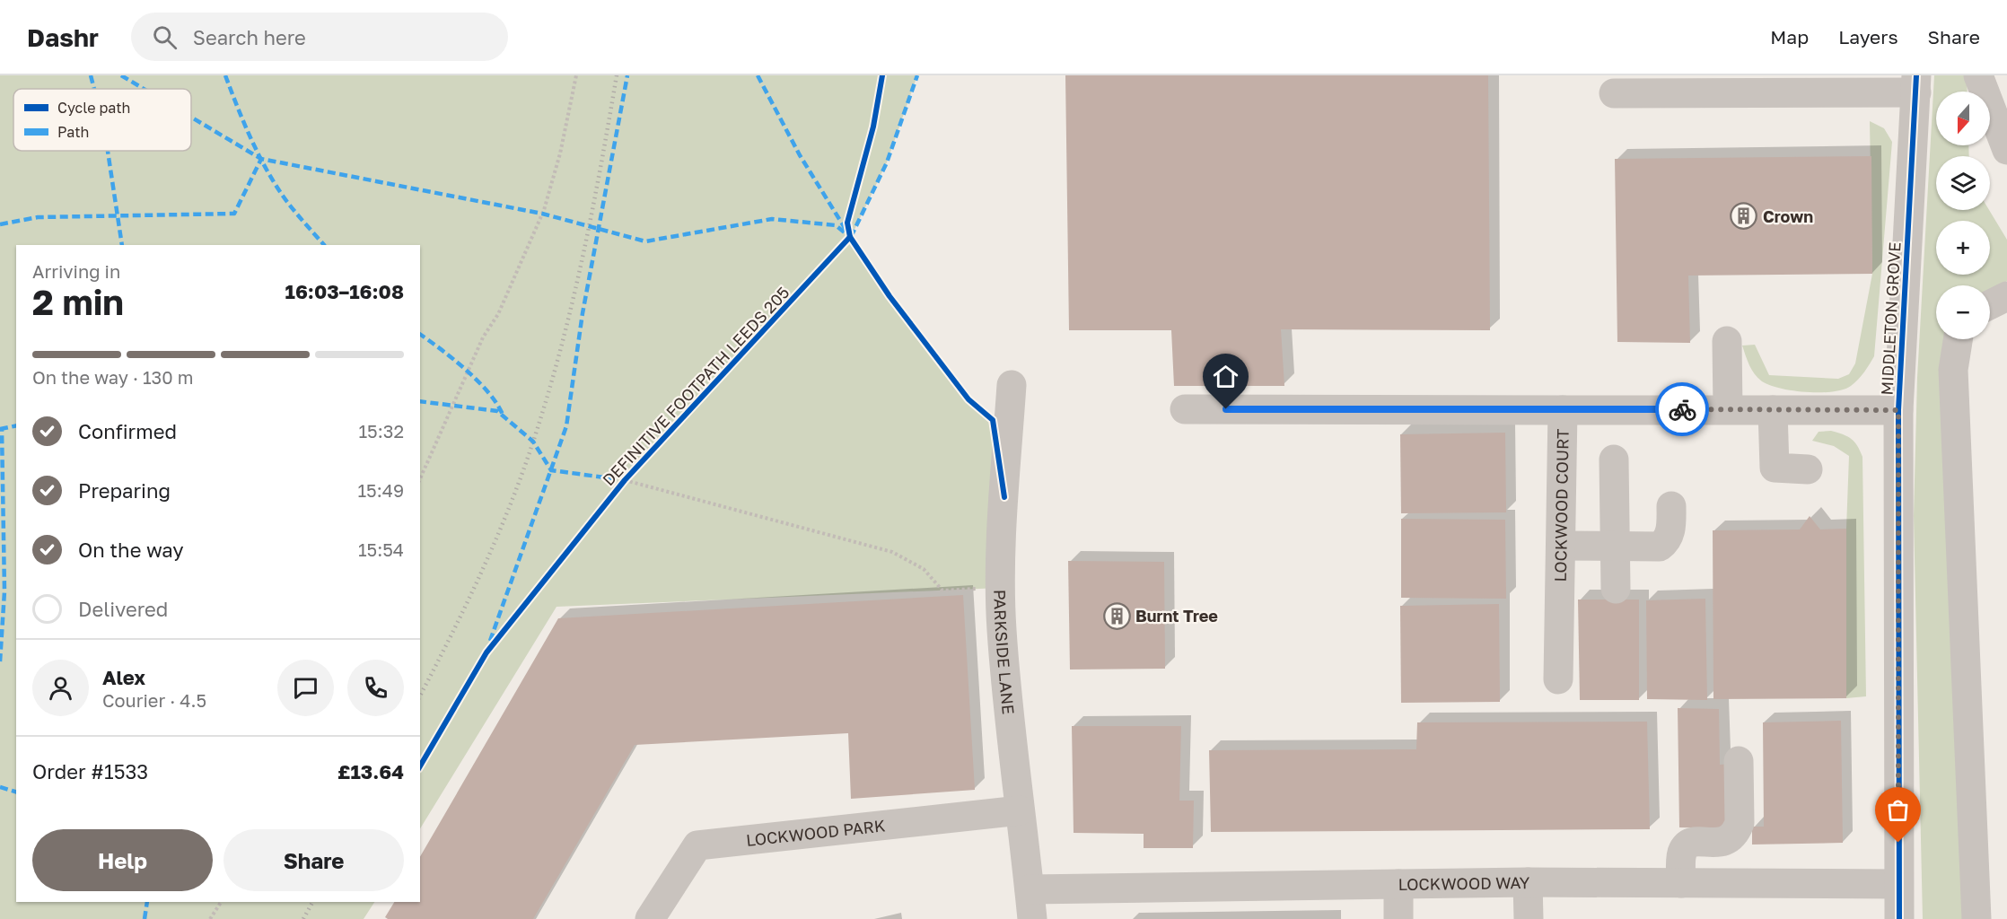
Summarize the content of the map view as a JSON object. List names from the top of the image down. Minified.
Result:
{"streets":{"street":["MIDDLETON GROVE","LOCKWOOD COURT","PARKSIDE LANE","LOCKWOOD PARK","LOCKWOOD WAY"],"cycle path":["DEFINITIVE FOOTPATH LEEDS 205"]},"crossings":[["MIDDLETON GROVE","LOCKWOOD COURT"],["MIDDLETON GROVE","LOCKWOOD WAY"],["PARKSIDE LANE","LOCKWOOD PARK"],["PARKSIDE LANE","LOCKWOOD WAY"]],"places":{"building":["Crown","Burnt Tree"]},"legend":["Cycle path","Path"],"north":"bottom","page":{"header":"Dashr","search":"Search here","nav":["Map","Layers","Share"],"map_buttons":["+","−"],"heading":["2 min","Arriving in","16:03–16:08"],"panel":["Alex","Courier · 4.5","Order #1533","£13.64"],"bar":"On the way · 130 m","list":[["Confirmed","15:32"],["Preparing","15:49"],["On the way","15:54"],"Delivered"],"buttons":["Help","Share"]}}
